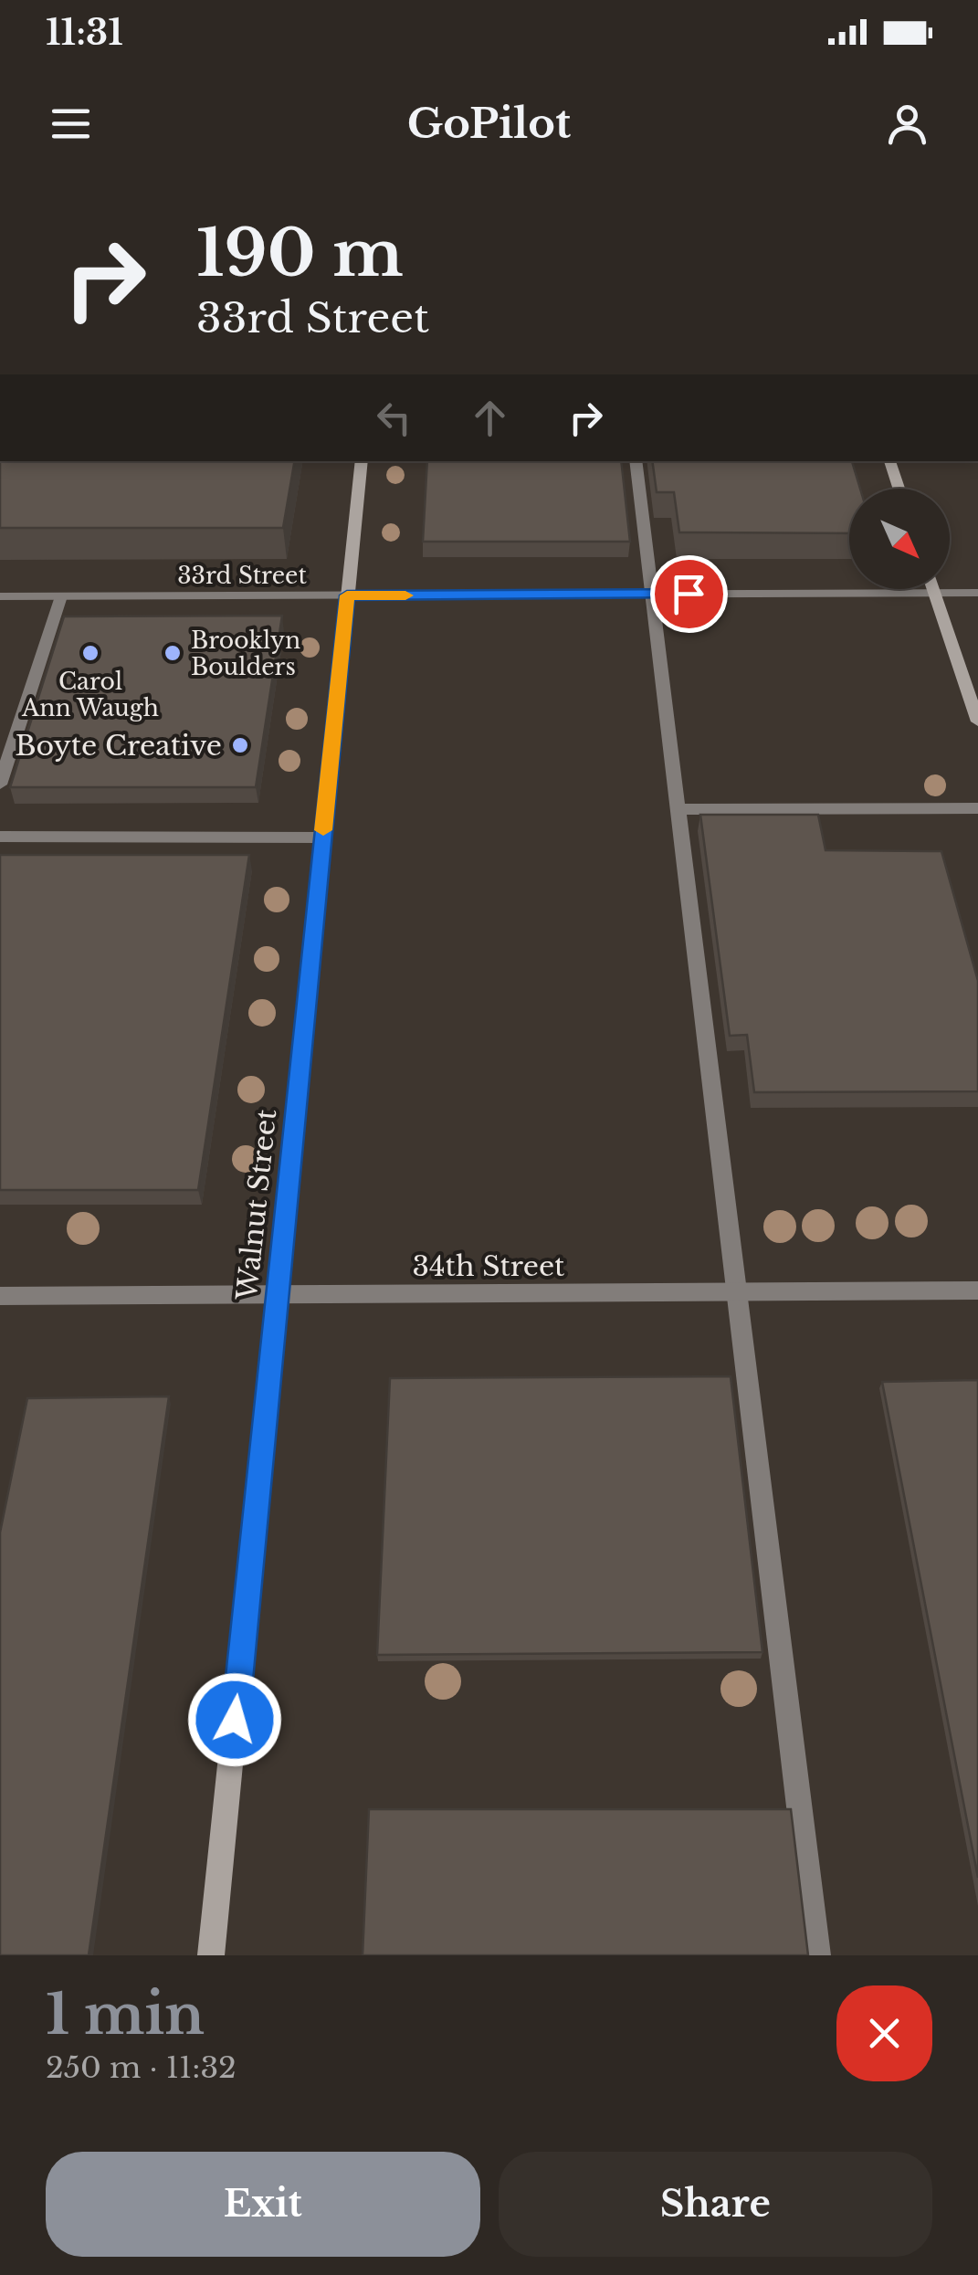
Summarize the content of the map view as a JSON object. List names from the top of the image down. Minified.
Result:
{"streets":{"street":["33rd Street","Walnut Street","34th Street"]},"crossings":[["33rd Street","Walnut Street"],["Walnut Street","34th Street"]],"places":["Carol Ann Waugh","Brooklyn Boulders","Boyte Creative"],"north":"bottom right","page":{"status":"11:31","header":"GoPilot","turn":["190 m","33rd Street"],"heading":["1 min","250 m · 11:32"],"buttons":["Exit","Share"]}}
